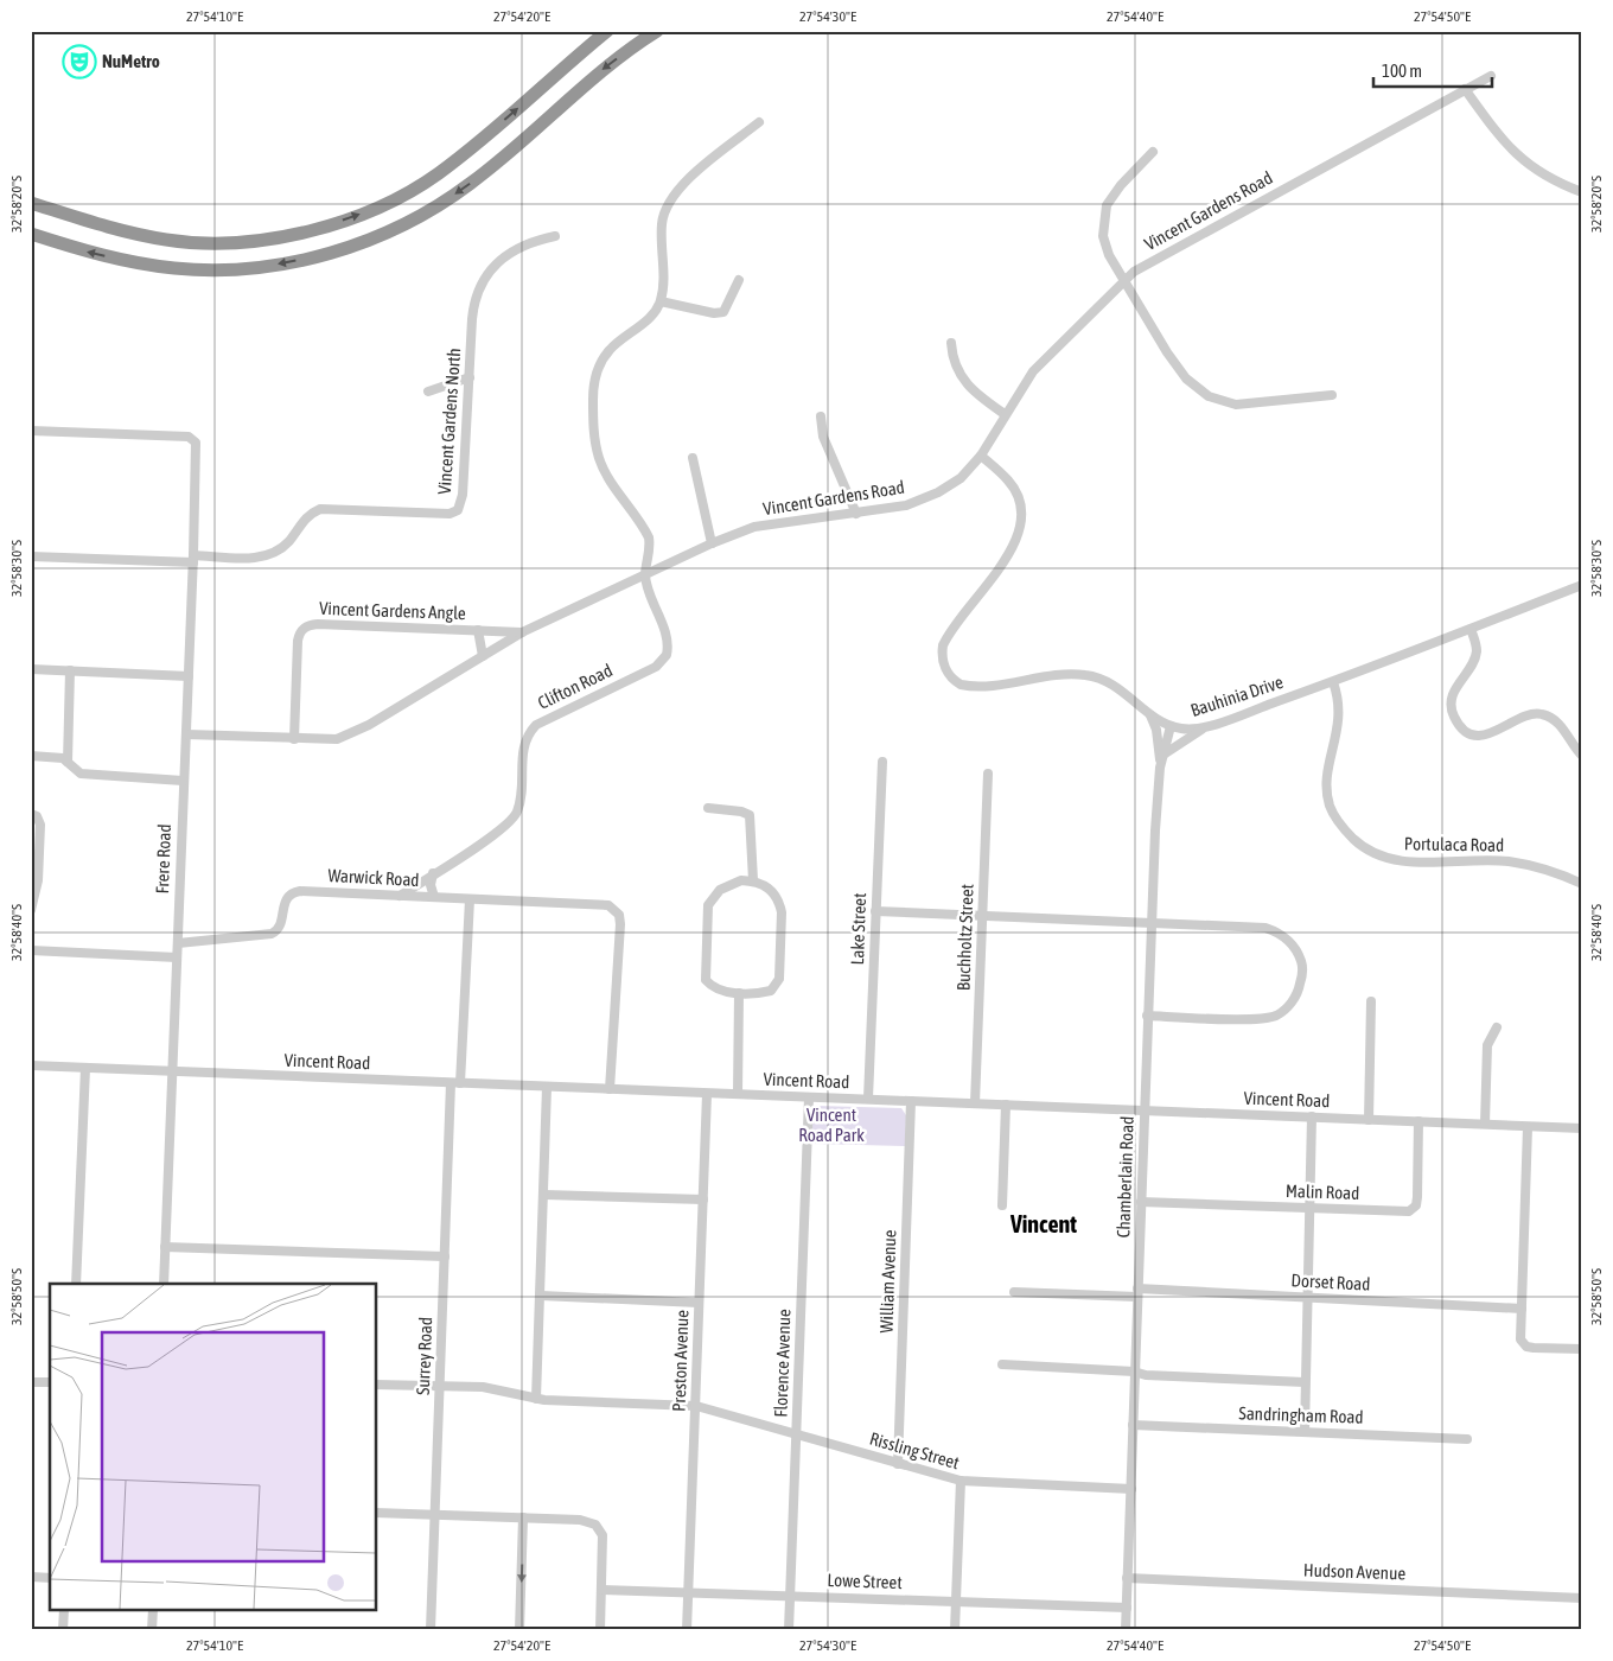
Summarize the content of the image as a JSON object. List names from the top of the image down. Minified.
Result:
{"streets":{"street":["Vincent Gardens Road","Vincent Gardens North","Vincent Gardens Angle","Clifton Road","Bauhinia Drive","Portulaca Road","Frere Road","Warwick Road","Lake Street","Buchholtz Street","Vincent Road","Chamberlain Road","Malin Road","William Avenue","Dorset Road","Surrey Road","Preston Avenue","Florence Avenue","Sandringham Road","Rissling Street","Hudson Avenue","Lowe Street"]},"crossings":[["Vincent Gardens Road","Vincent Gardens Angle"],["Vincent Gardens Road","Clifton Road"],["Vincent Gardens Road","Bauhinia Drive"],["Vincent Gardens Road","Frere Road"],["Vincent Gardens North","Frere Road"],["Clifton Road","Warwick Road"],["Bauhinia Drive","Portulaca Road"],["Bauhinia Drive","Chamberlain Road"],["Frere Road","Warwick Road"],["Frere Road","Vincent Road"],["Warwick Road","Vincent Road"],["Warwick Road","Surrey Road"],["Lake Street","Vincent Road"],["Buchholtz Street","Vincent Road"],["Vincent Road","Chamberlain Road"],["Vincent Road","Malin Road"],["Vincent Road","William Avenue"],["Vincent Road","Surrey Road"],["Vincent Road","Preston Avenue"],["Vincent Road","Florence Avenue"],["Chamberlain Road","Malin Road"],["Chamberlain Road","Dorset Road"],["Chamberlain Road","Sandringham Road"],["Chamberlain Road","Rissling Street"],["Chamberlain Road","Hudson Avenue"],["Chamberlain Road","Lowe Street"],["William Avenue","Rissling Street"],["Surrey Road","Rissling Street"],["Preston Avenue","Rissling Street"],["Preston Avenue","Lowe Street"],["Florence Avenue","Rissling Street"],["Florence Avenue","Lowe Street"]],"districts":["Vincent"],"parks":["Vincent Road Park"],"places":{"theatre":["NuMetro"]},"scale_bar":"100 m","coordinates":["27°54'10\"E","27°54'20\"E","27°54'30\"E","27°54'40\"E","27°54'50\"E","32°58'20\"S","32°58'30\"S","32°58'40\"S","32°58'50\"S"]}
